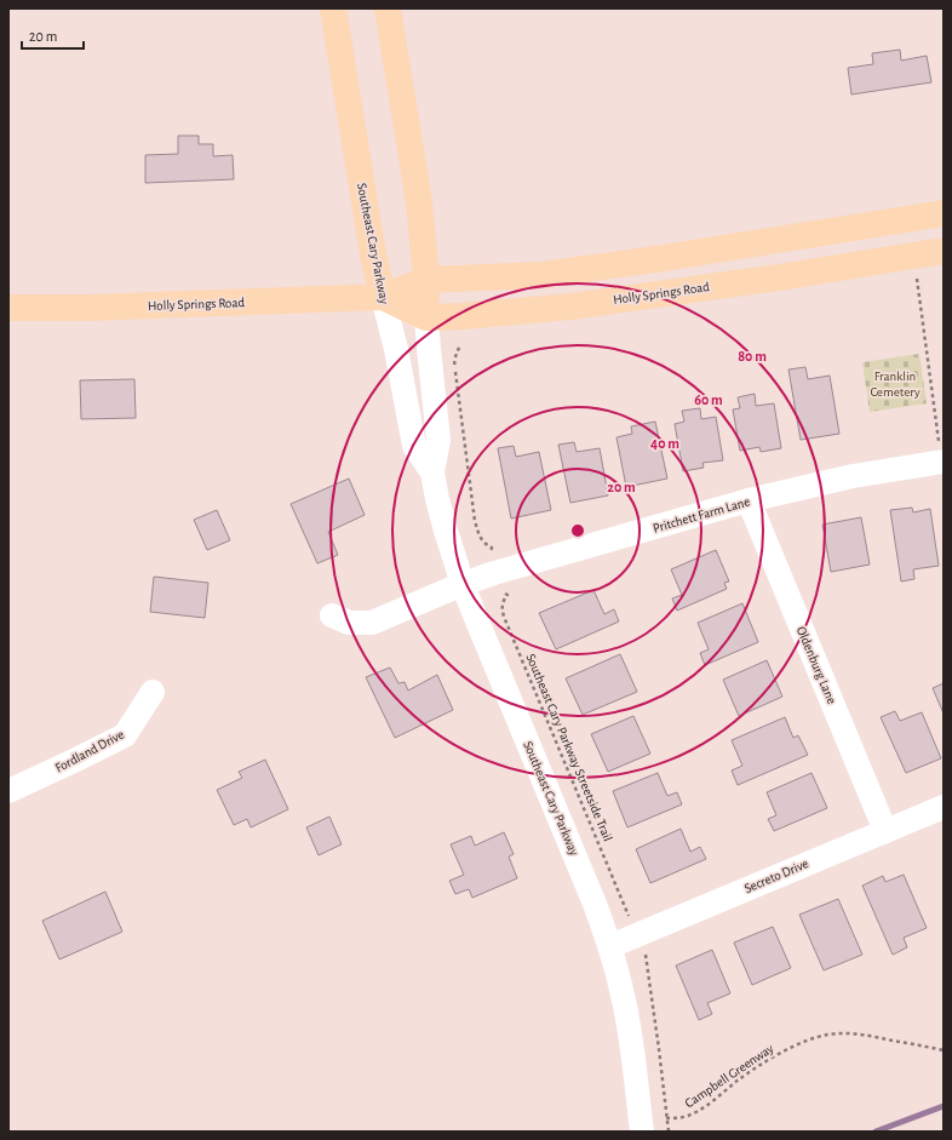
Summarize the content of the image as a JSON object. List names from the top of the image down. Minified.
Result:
{"streets":{"main road":["Southeast Cary Parkway","Holly Springs Road"],"street":["Pritchett Farm Lane","Oldenburg Lane","Fordland Drive","Secreto Drive"],"path":["Southeast Cary Parkway Streetside Trail","Campbell Greenway"]},"crossings":[["Southeast Cary Parkway","Holly Springs Road"],["Southeast Cary Parkway","Pritchett Farm Lane"],["Southeast Cary Parkway","Secreto Drive"],["Pritchett Farm Lane","Oldenburg Lane"],["Oldenburg Lane","Secreto Drive"]],"parks":["Franklin Cemetery"],"scale_bar":"20 m","rings":["80 m","60 m","40 m","20 m"]}
